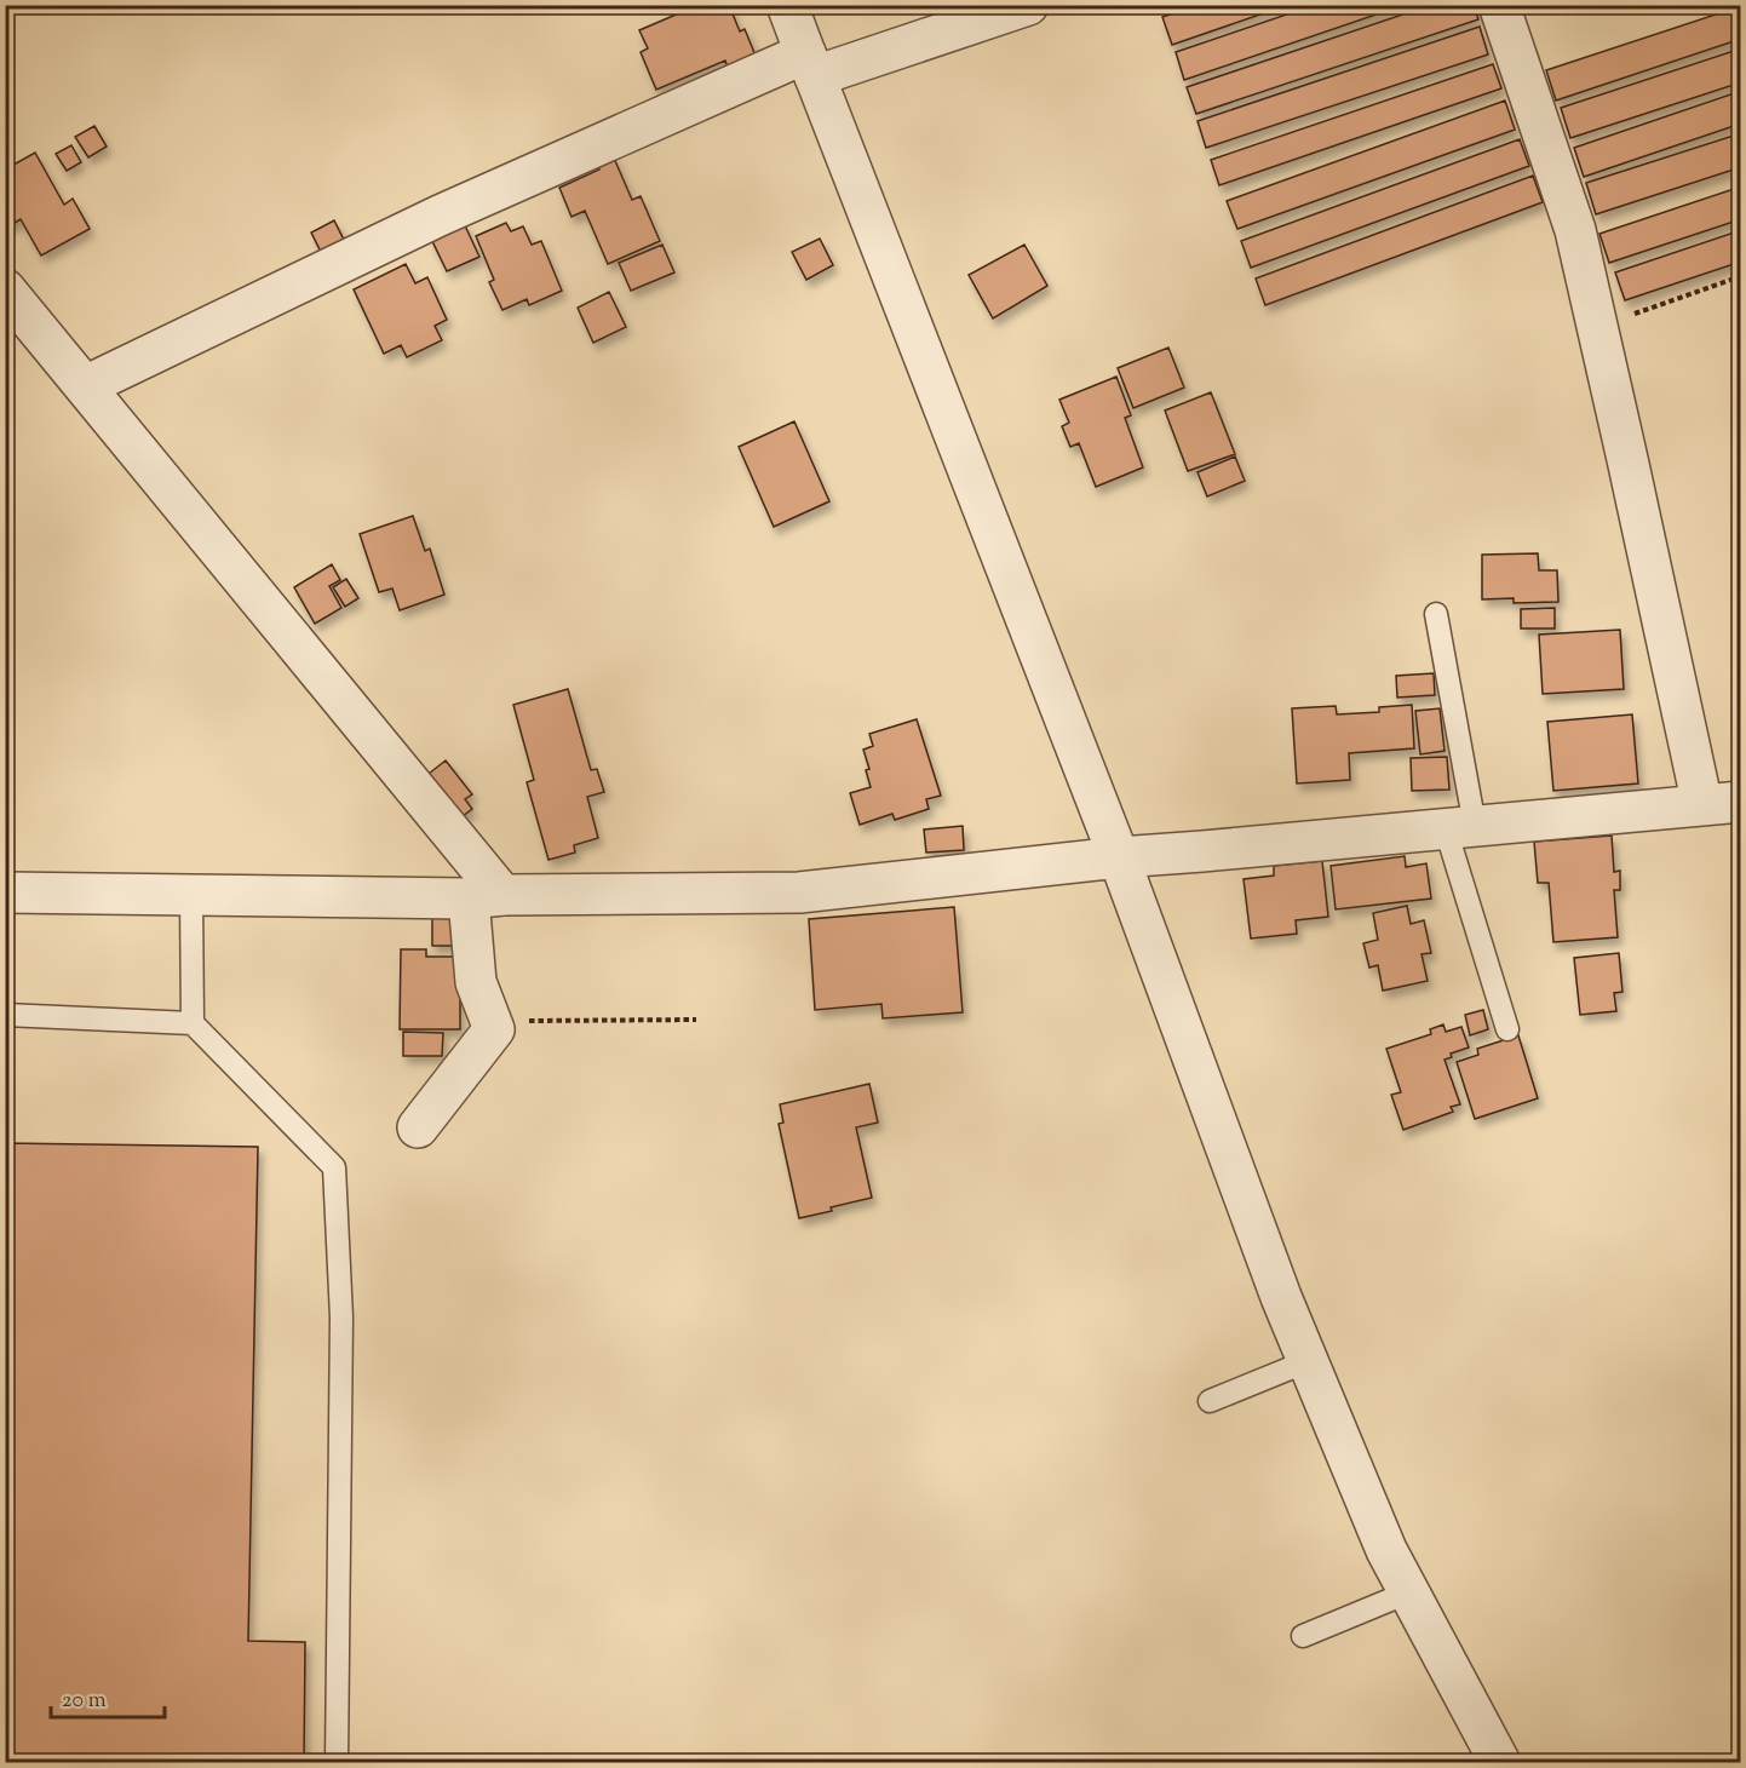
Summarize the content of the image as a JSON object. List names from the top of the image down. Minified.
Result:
{"scale_bar":"20 m"}
